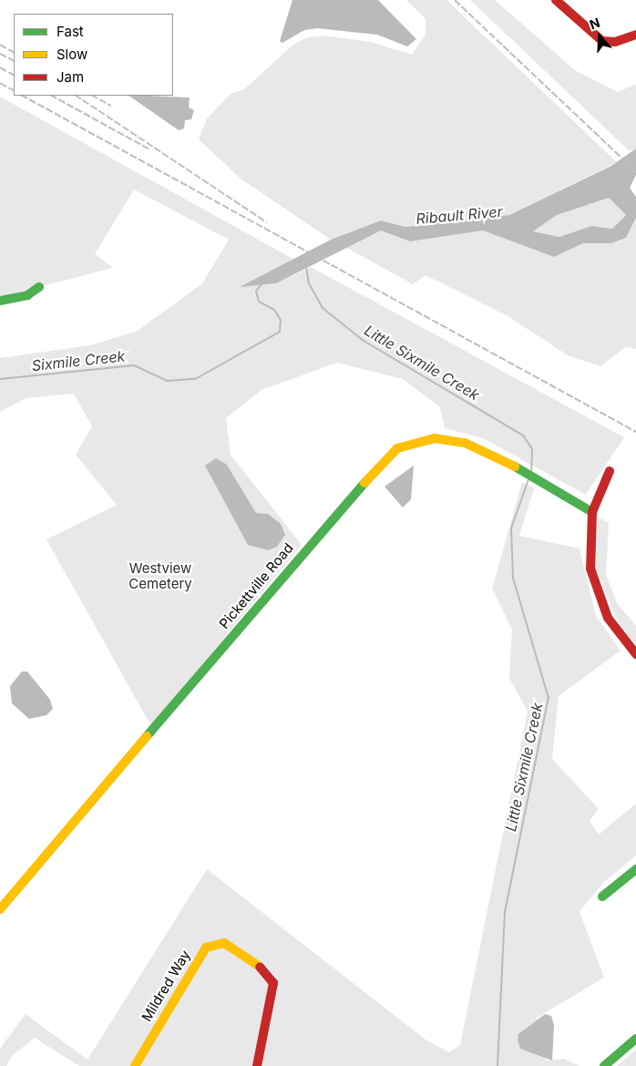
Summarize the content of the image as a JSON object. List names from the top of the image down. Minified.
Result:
{"streets":{"street":["Pickettville Road","Mildred Way"]},"water":["Ribault River","Sixmile Creek","Little Sixmile Creek"],"parks":["Westview Cemetery"],"legend":["Fast","Slow","Jam"],"north":"top"}
